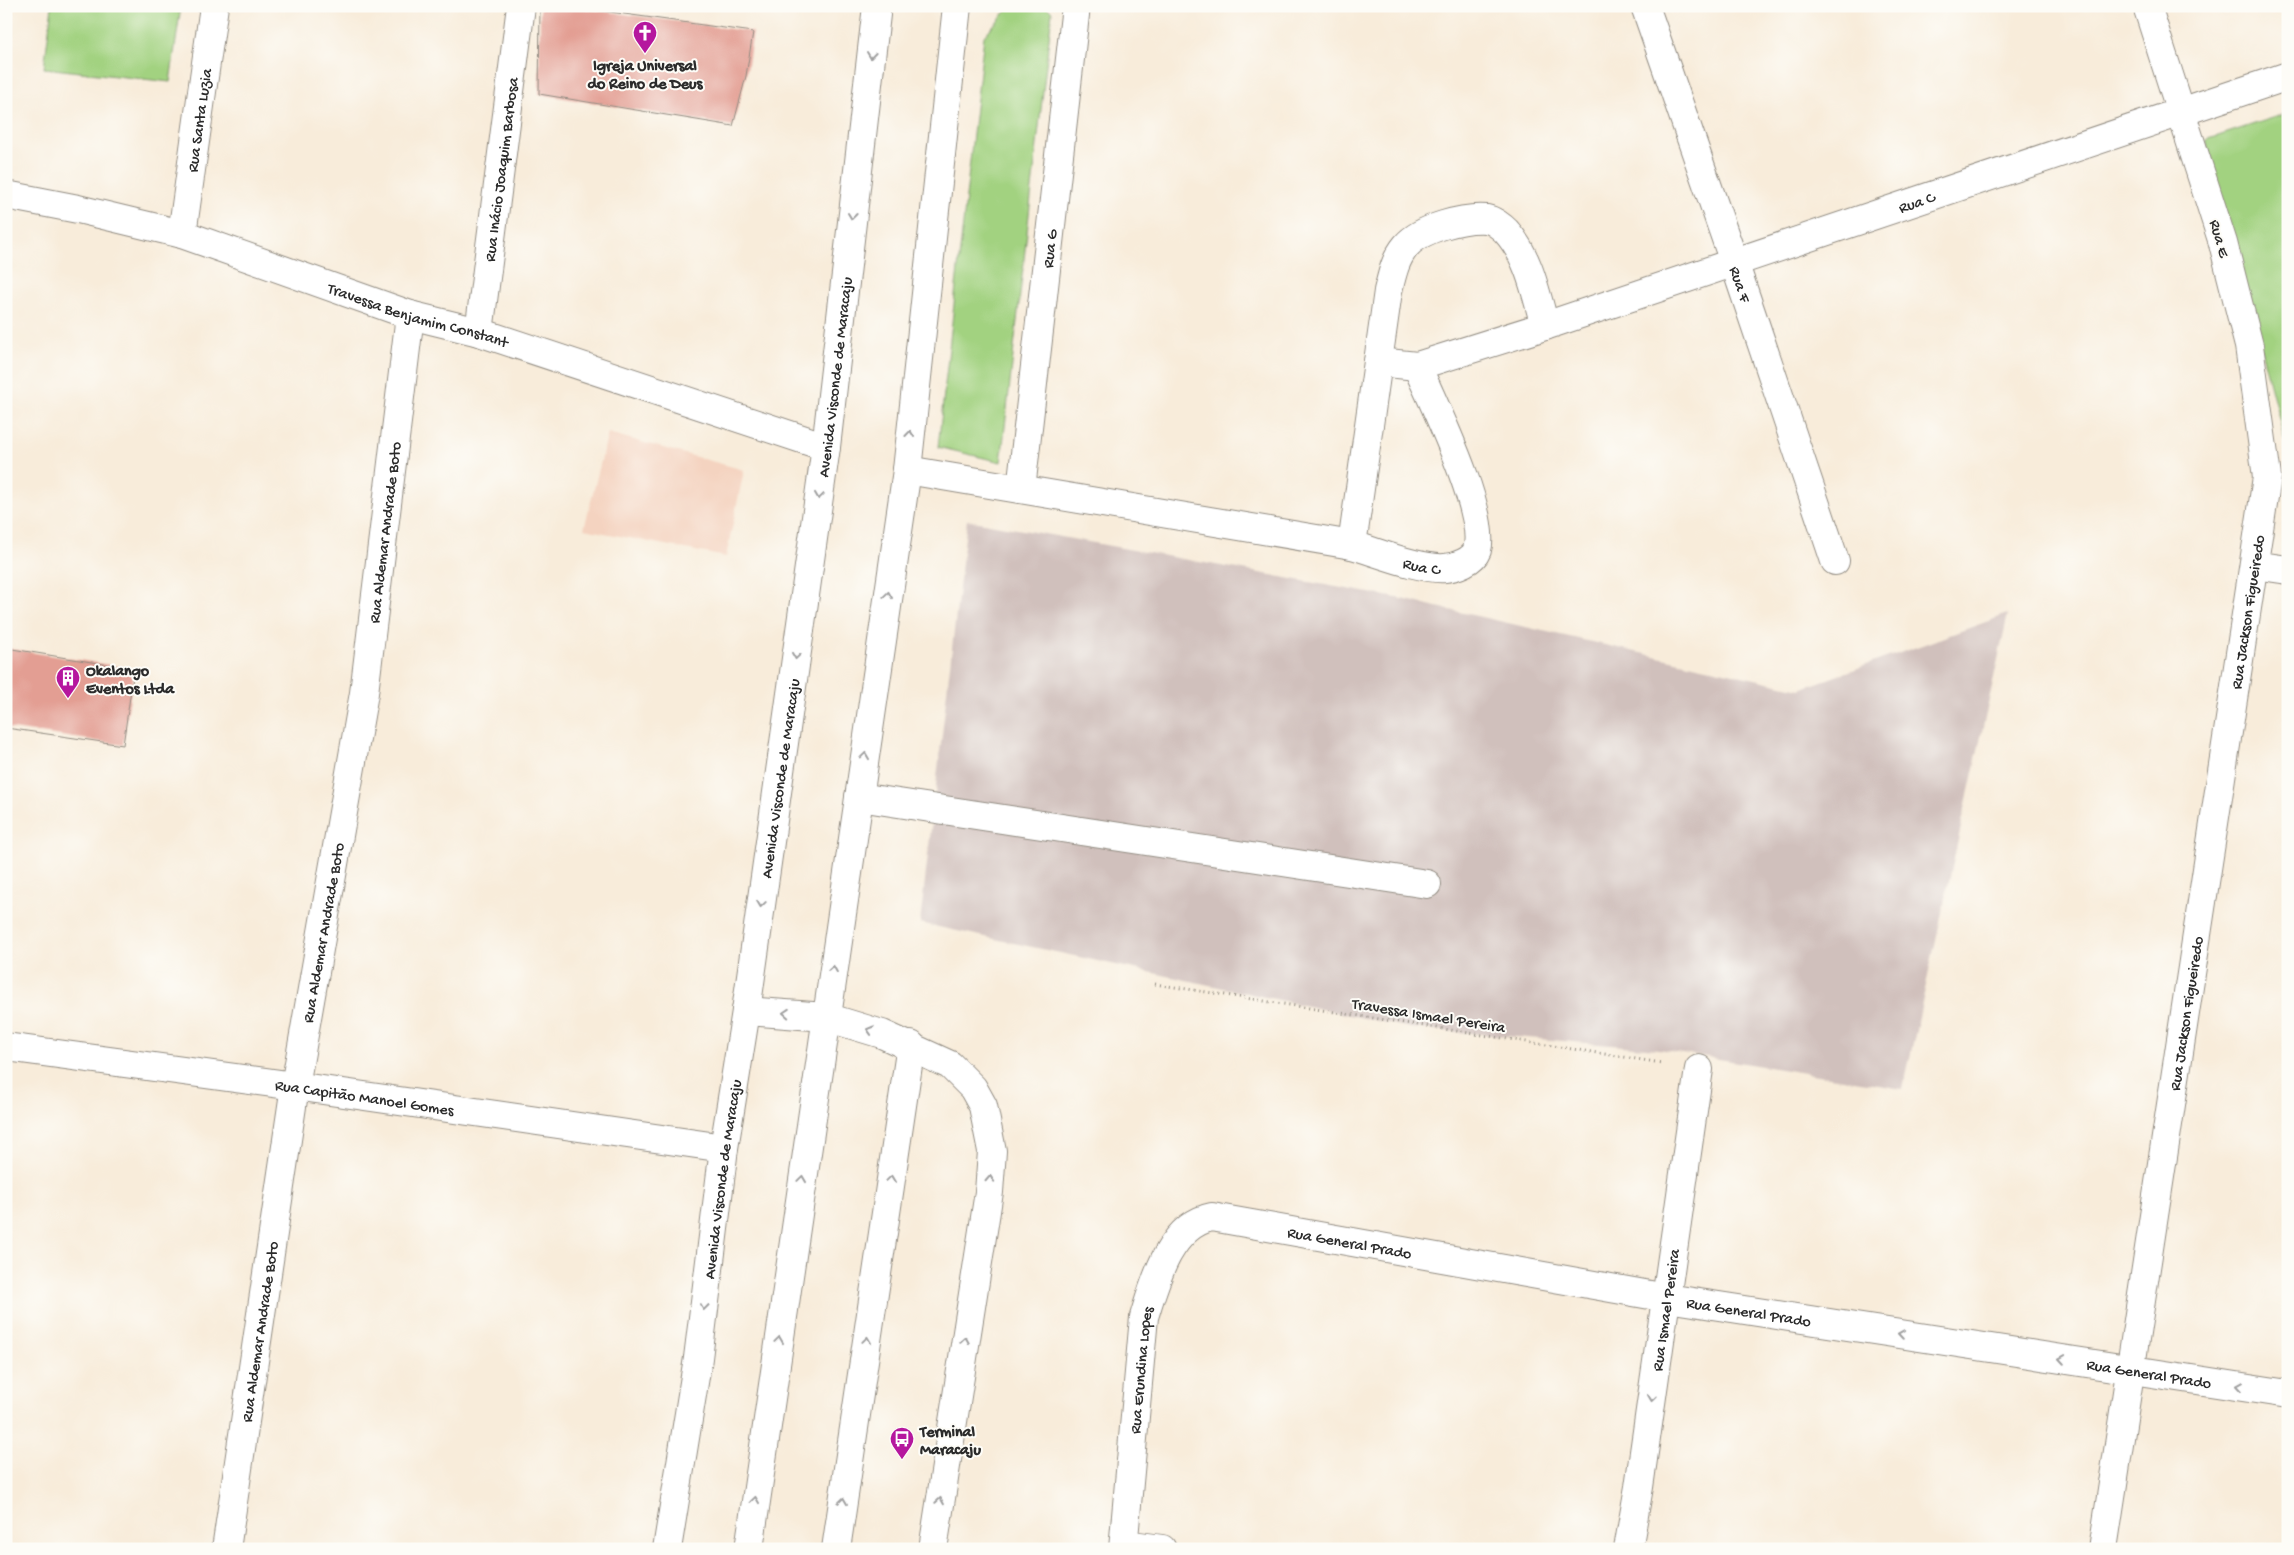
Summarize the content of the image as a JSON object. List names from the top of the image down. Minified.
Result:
{"streets":{"street":["Rua Santa Luzia","Rua Inácio Joaquim Barbosa","Rua C","Rua E","Rua G","Rua F","Travessa Benjamim Constant","Avenida Visconde de Maracaju","Rua Aldemar Andrade Boto","Rua Jackson Figueiredo","Rua Capitão Manoel Gomes","Rua General Prado","Rua Ismael Pereira","Rua Erundina Lopes"],"path":["Travessa Ismael Pereira"]},"crossings":[["Rua Santa Luzia","Travessa Benjamim Constant"],["Rua Inácio Joaquim Barbosa","Travessa Benjamim Constant"],["Rua C","Rua E"],["Rua C","Rua F"],["Rua E","Rua Jackson Figueiredo"],["Travessa Benjamim Constant","Avenida Visconde de Maracaju"],["Travessa Benjamim Constant","Rua Aldemar Andrade Boto"],["Avenida Visconde de Maracaju","Rua Capitão Manoel Gomes"],["Rua Aldemar Andrade Boto","Rua Capitão Manoel Gomes"],["Rua Jackson Figueiredo","Rua General Prado"],["Travessa Ismael Pereira","Rua Ismael Pereira"],["Rua General Prado","Rua Ismael Pereira"],["Rua General Prado","Rua Erundina Lopes"]],"one_way":["Rua General Prado","Rua Ismael Pereira"],"places":{"church":["Igreja Universal do Reino de Deus"],"building":["Okalango Eventos Ltda"],"bus stop":["Terminal Maracaju"]}}
